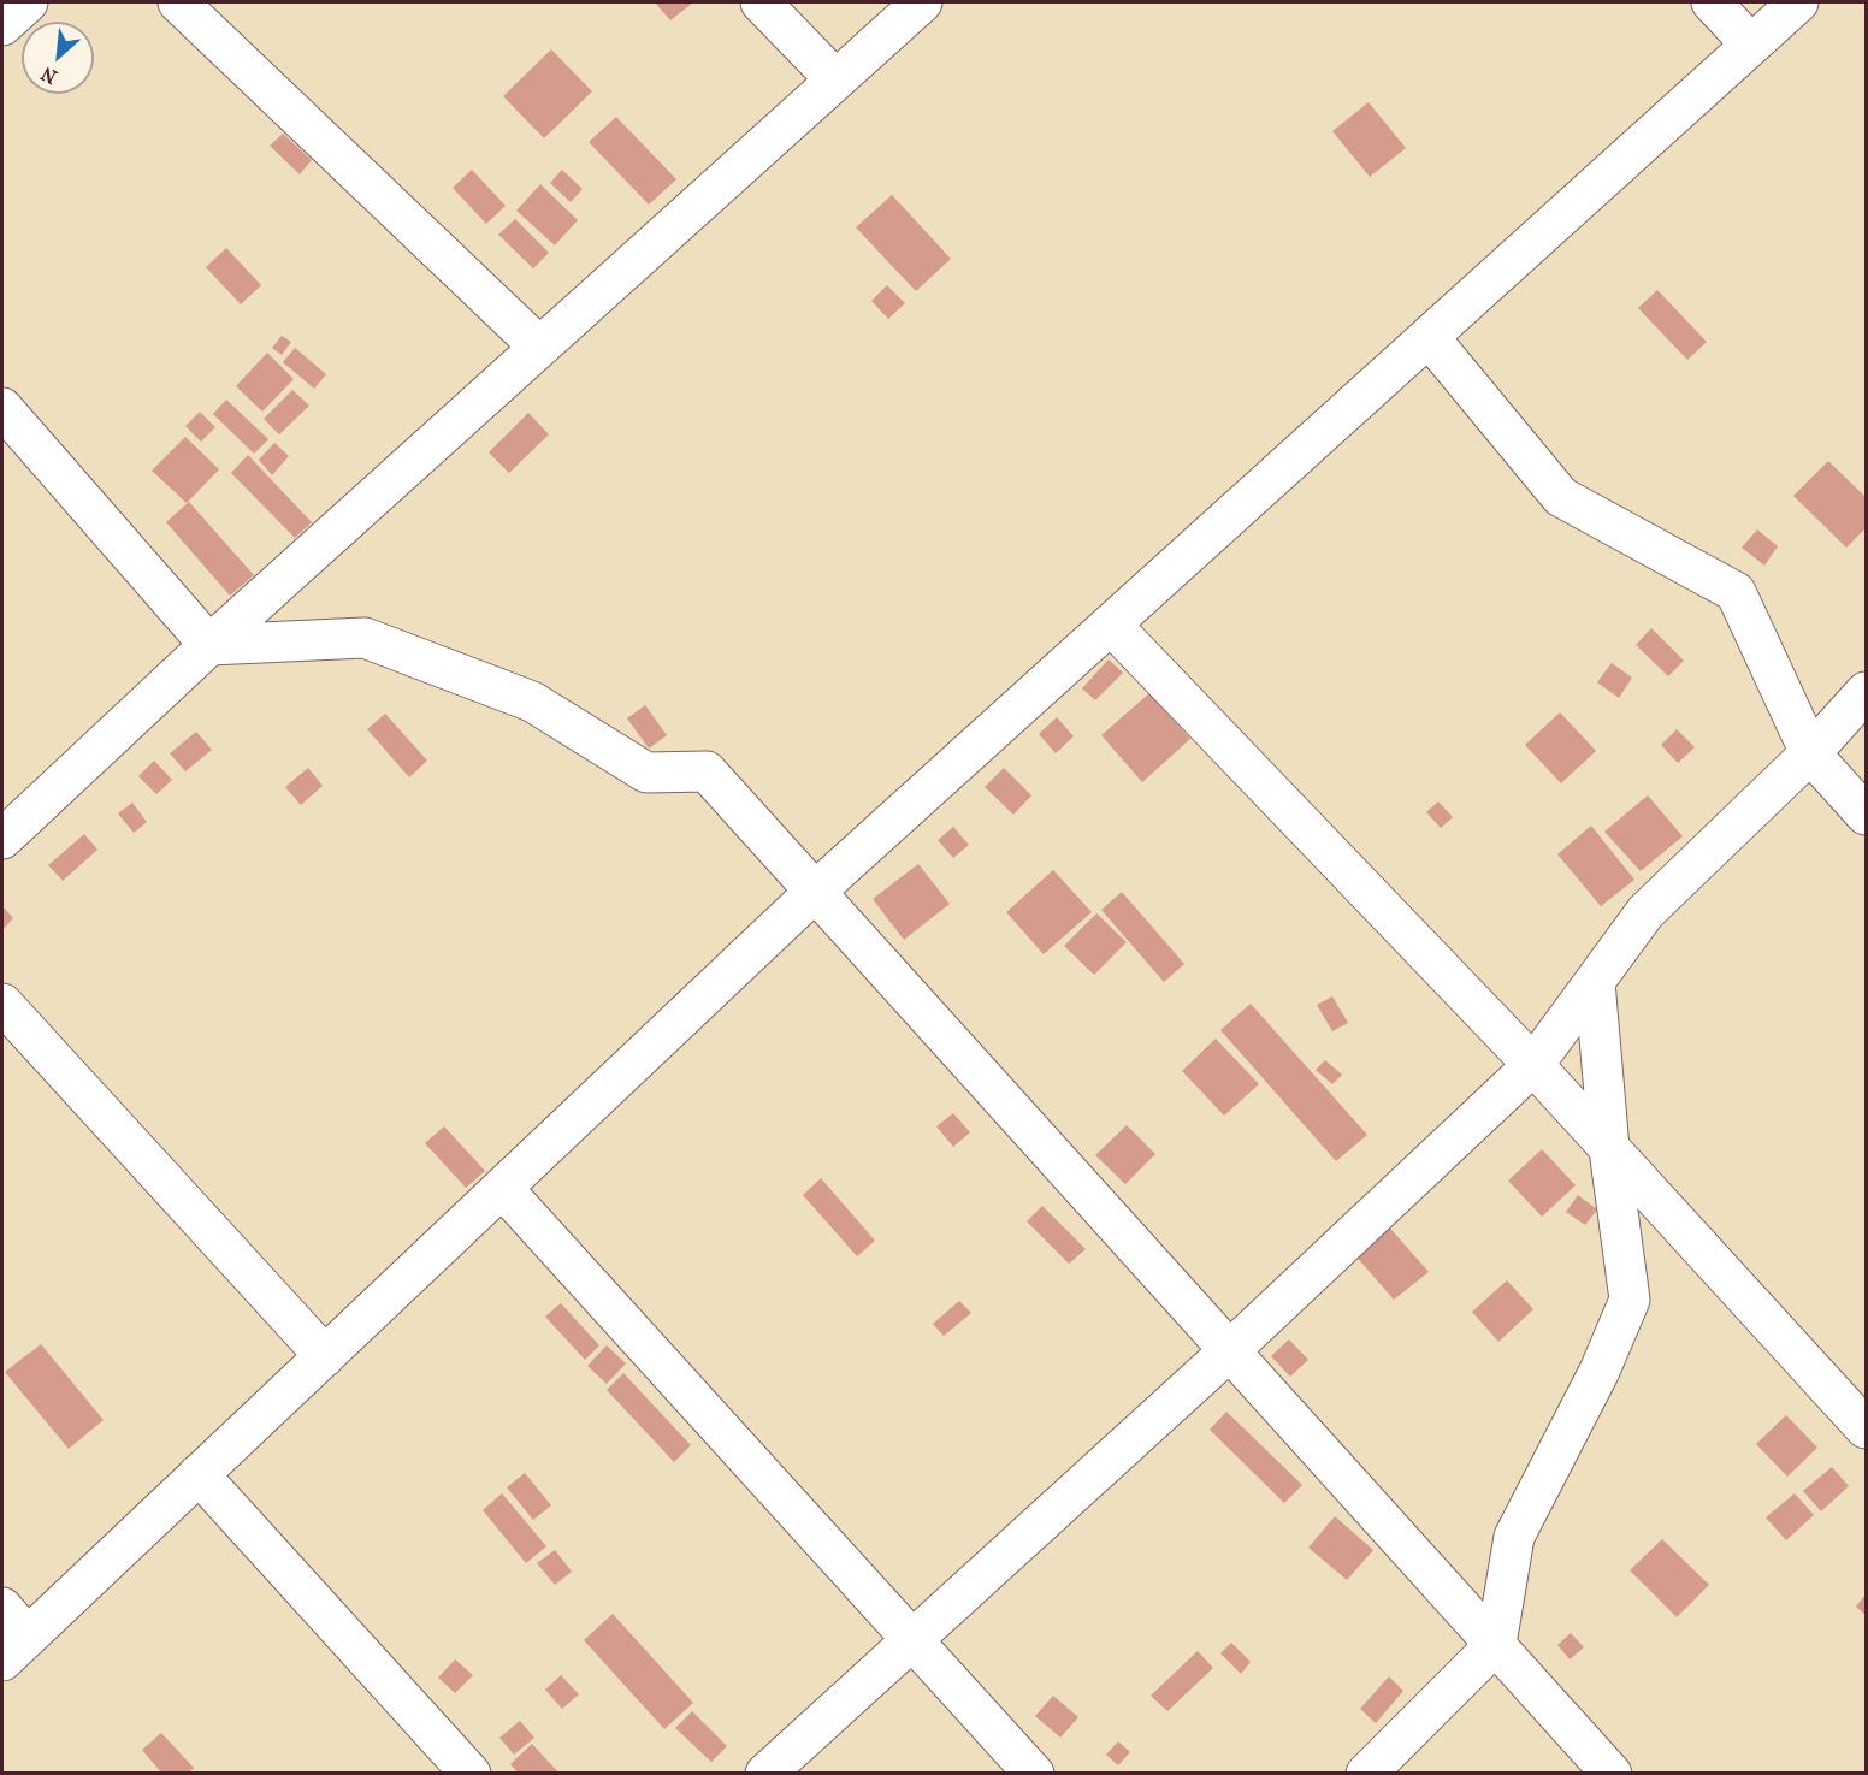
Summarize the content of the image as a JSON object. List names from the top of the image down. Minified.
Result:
{"north":"bottom left"}
